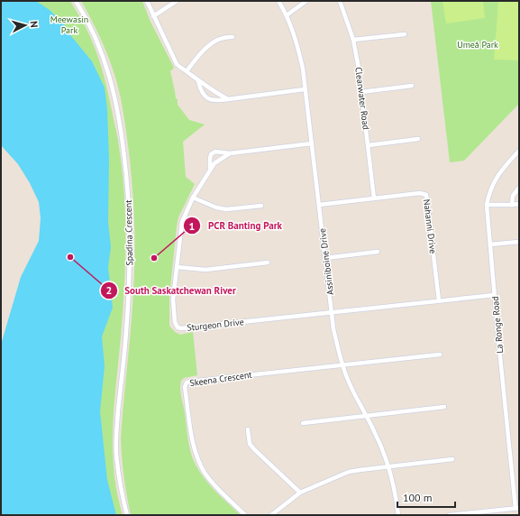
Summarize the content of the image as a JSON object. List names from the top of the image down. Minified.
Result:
{"streets":{"street":["Clearwater Road","Nahanni Drive","Spadina Crescent","Assiniboine Drive","Sturgeon Drive","La Ronge Road","Skeena Crescent"]},"crossings":[["Clearwater Road","Nahanni Drive"],["Nahanni Drive","Assiniboine Drive"],["Assiniboine Drive","Sturgeon Drive"],["Assiniboine Drive","Skeena Crescent"]],"parks":["Meewasin Park","Umeå Park"],"places":["South Saskatchewan River","PCR Banting Park"],"scale_bar":"100 m","north":"right"}
